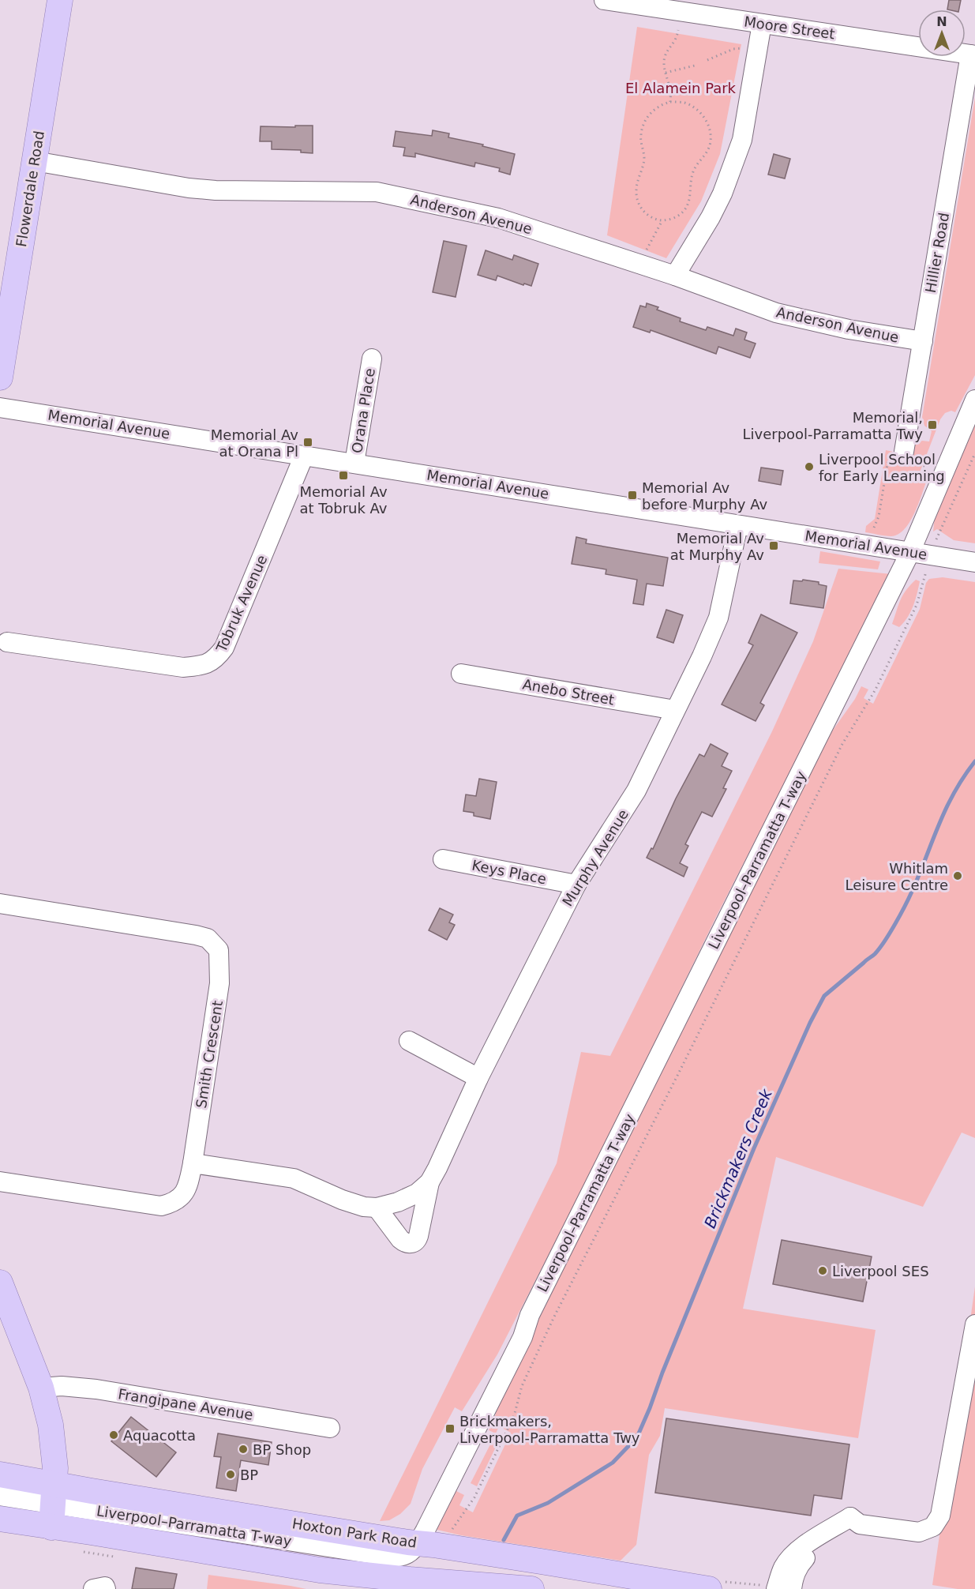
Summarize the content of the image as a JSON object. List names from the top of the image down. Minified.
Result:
{"streets":{"main road":["Flowerdale Road","Hoxton Park Road"],"street":["Moore Street","Anderson Avenue","Hillier Road","Orana Place","Memorial Avenue","Tobruk Avenue","Anebo Street","Murphy Avenue","Liverpool–Parramatta T-way","Keys Place","Smith Crescent","Frangipane Avenue"]},"crossings":[["Moore Street","Hillier Road"],["Flowerdale Road","Anderson Avenue"],["Anderson Avenue","Hillier Road"],["Orana Place","Memorial Avenue"],["Memorial Avenue","Tobruk Avenue"],["Memorial Avenue","Murphy Avenue"],["Memorial Avenue","Liverpool–Parramatta T-way"],["Anebo Street","Murphy Avenue"],["Murphy Avenue","Keys Place"],["Murphy Avenue","Smith Crescent"],["Liverpool–Parramatta T-way","Hoxton Park Road"]],"water":["Brickmakers Creek"],"parks":["El Alamein Park"],"places":{"transit":["Memorial, Liverpool-Parramatta Twy","Memorial Av at Orana Pl","Memorial Av at Tobruk Av","Memorial Av before Murphy Av","Memorial Av at Murphy Av","Brickmakers, Liverpool-Parramatta Twy"],"other":["Liverpool School for Early Learning","Whitlam Leisure Centre","Liverpool SES","Aquacotta","BP Shop","BP"]},"north":"top"}
